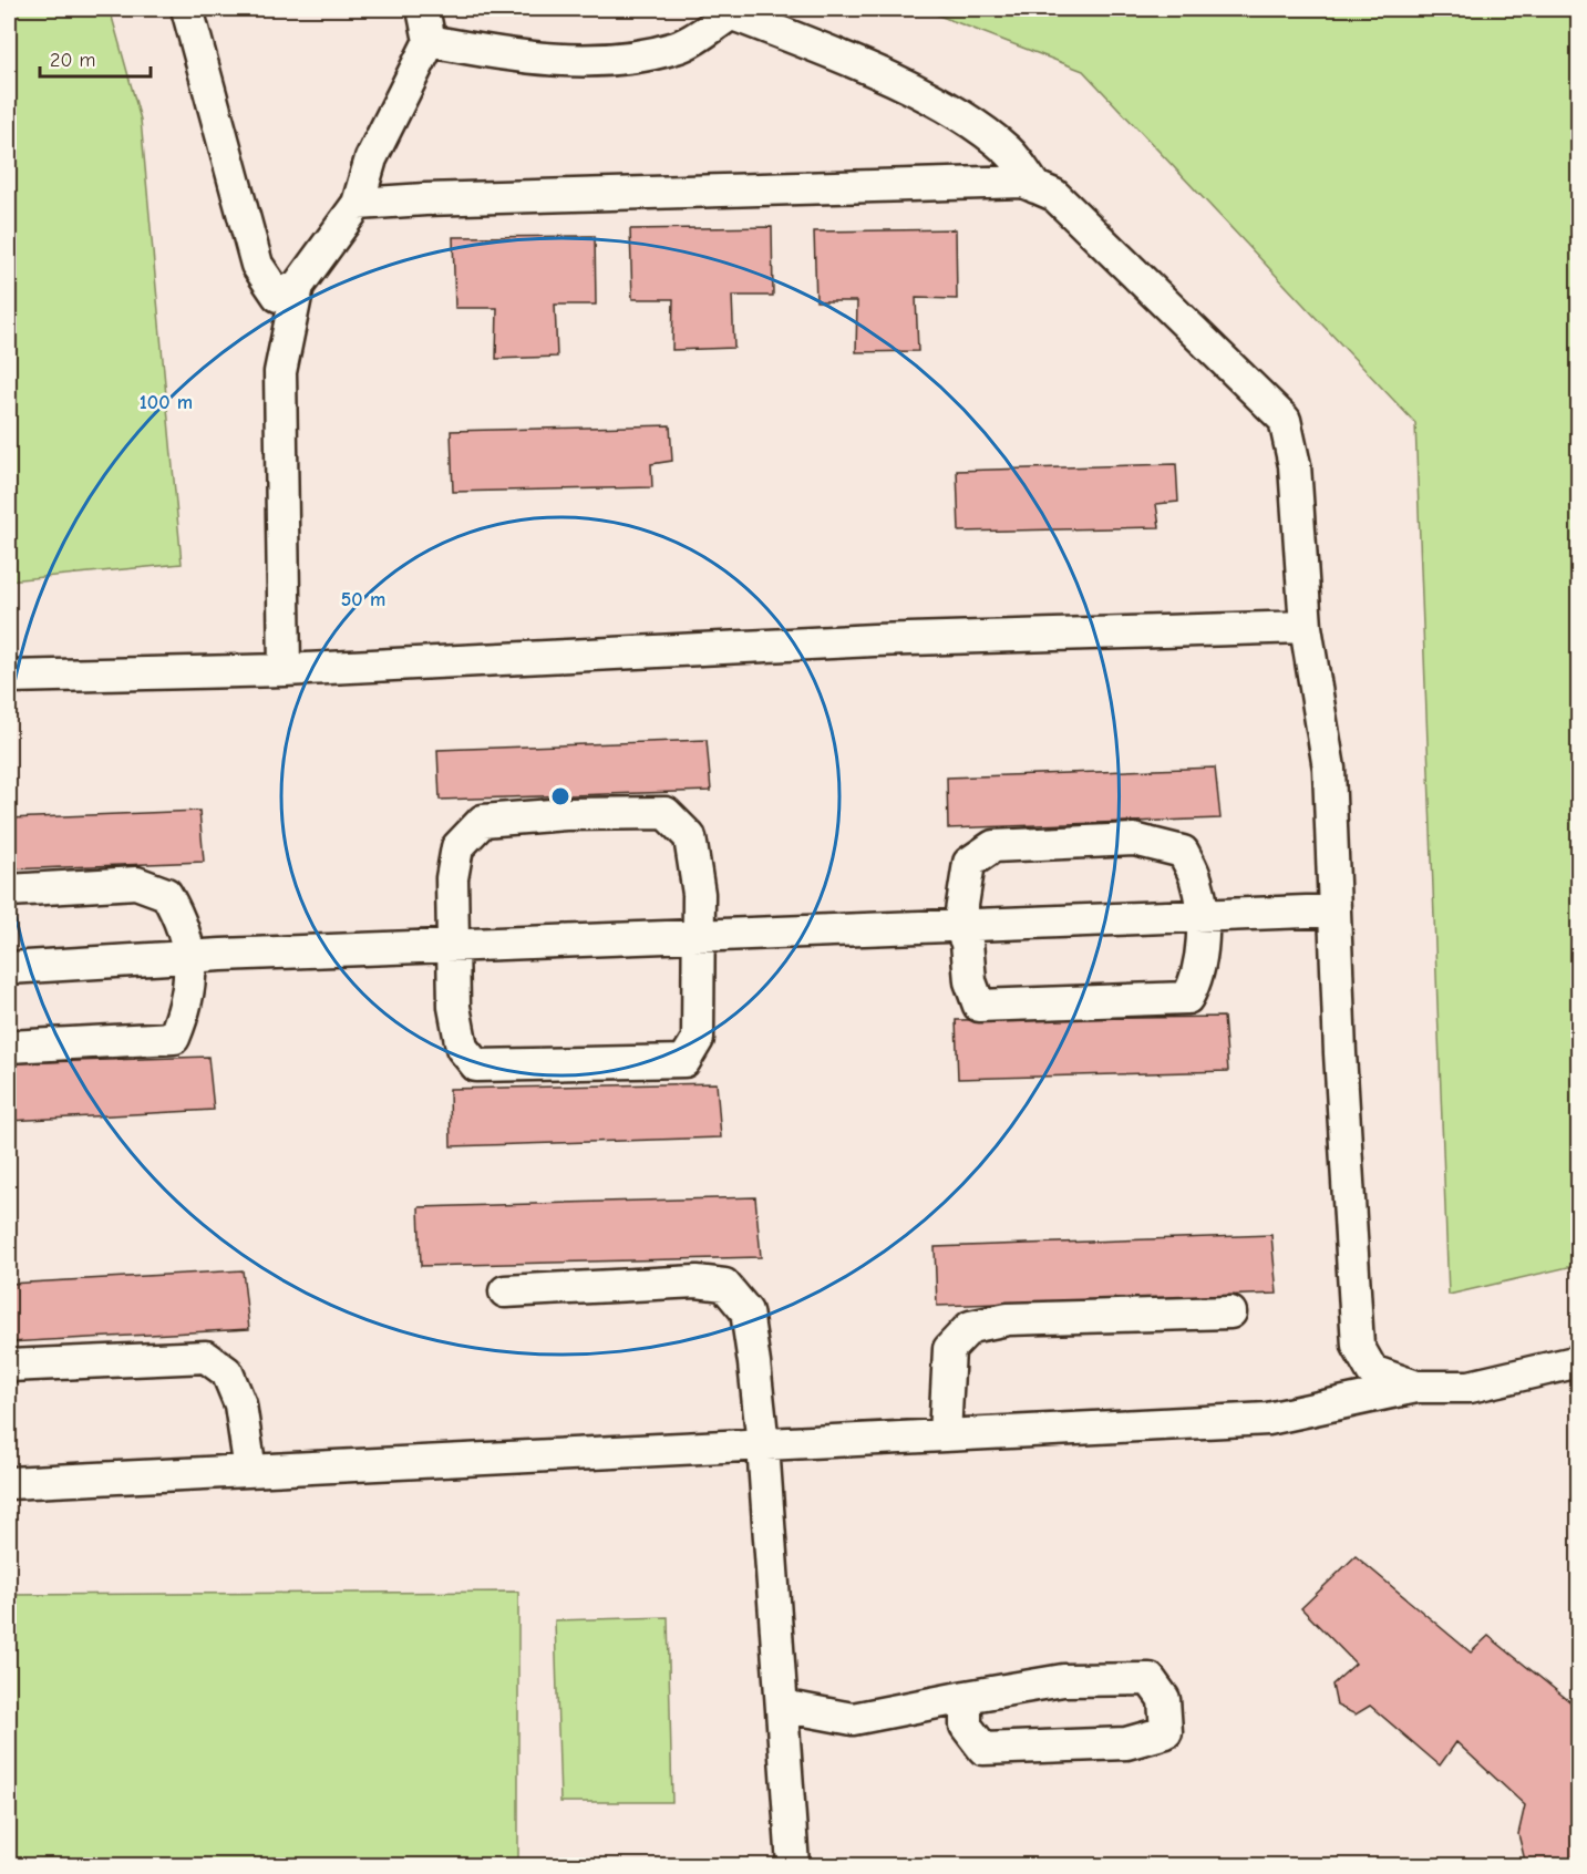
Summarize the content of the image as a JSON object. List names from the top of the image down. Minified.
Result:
{"scale_bar":"20 m","rings":["100 m","50 m"]}
